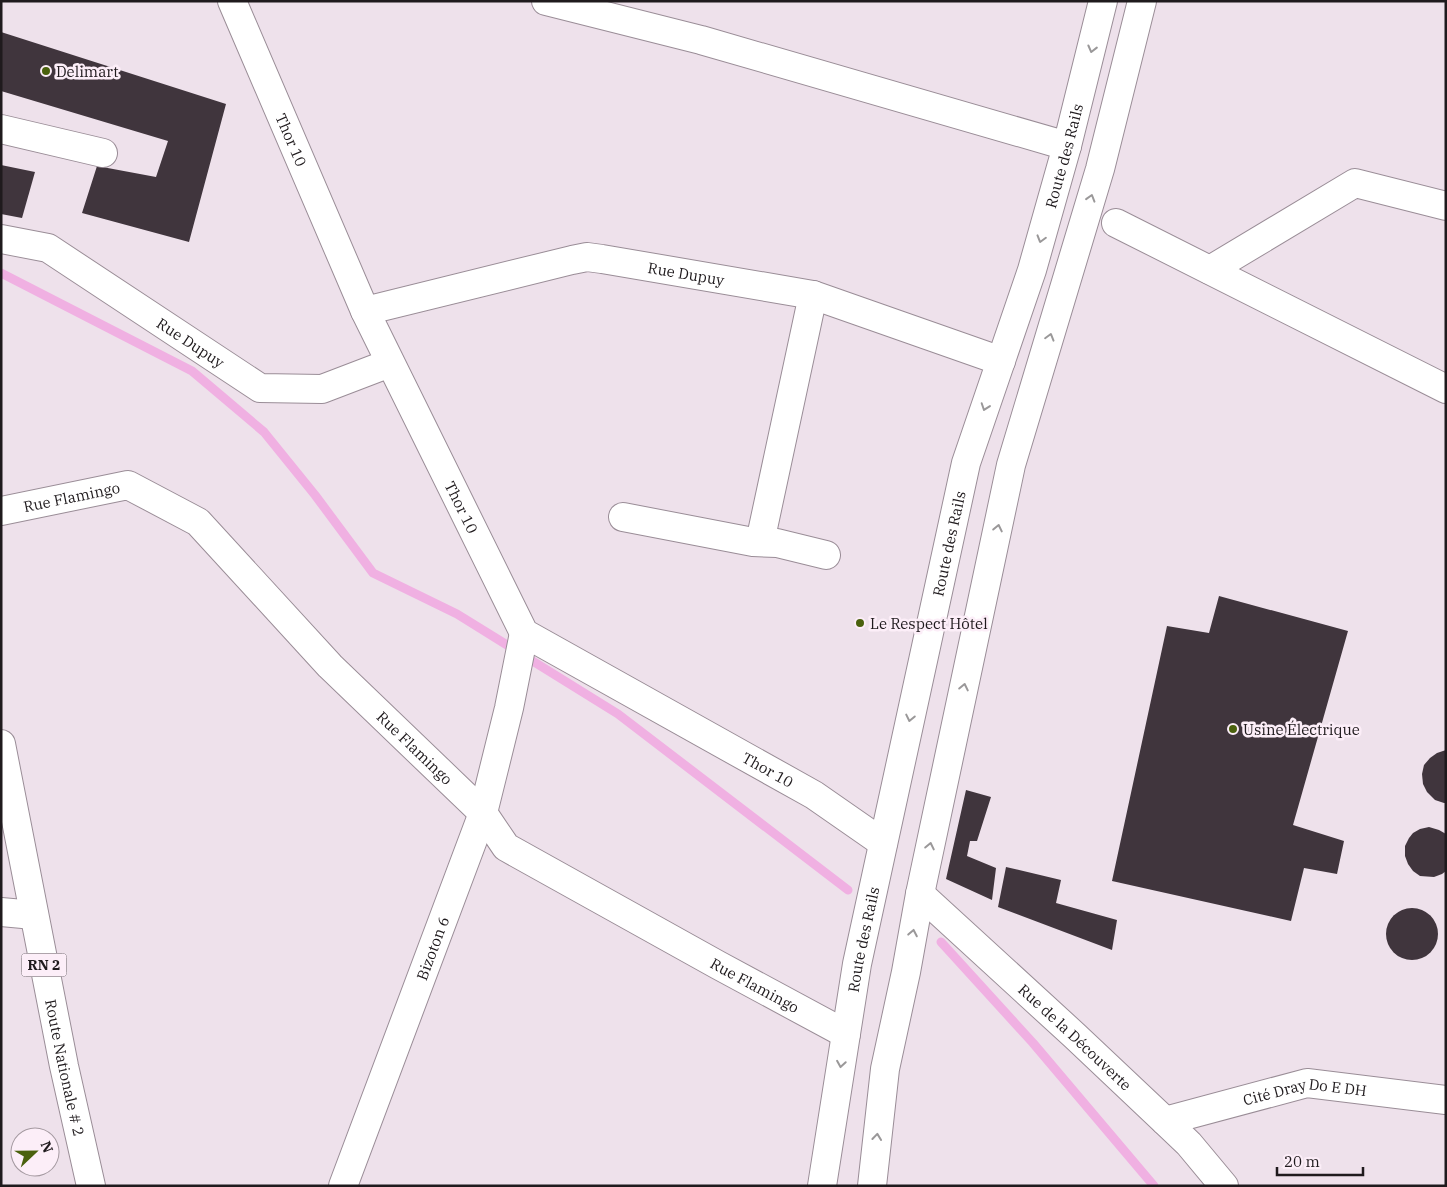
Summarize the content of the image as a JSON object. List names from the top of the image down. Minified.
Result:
{"streets":{"street":["Thor 10","Route des Rails","Rue Dupuy","Rue Flamingo","Bizoton 6","RN 2","Rue de la Découverte","Route Nationale # 2","Cité Dray Do E DH"]},"crossings":[["Thor 10","Route des Rails"],["Thor 10","Rue Dupuy"],["Thor 10","Bizoton 6"],["Route des Rails","Rue Dupuy"],["Route des Rails","Rue Flamingo"],["Rue Flamingo","Bizoton 6"],["Rue de la Découverte","Cité Dray Do E DH"]],"places":["Delimart","Le Respect Hôtel","Usine Électrique"],"scale_bar":"20 m","north":"right"}
